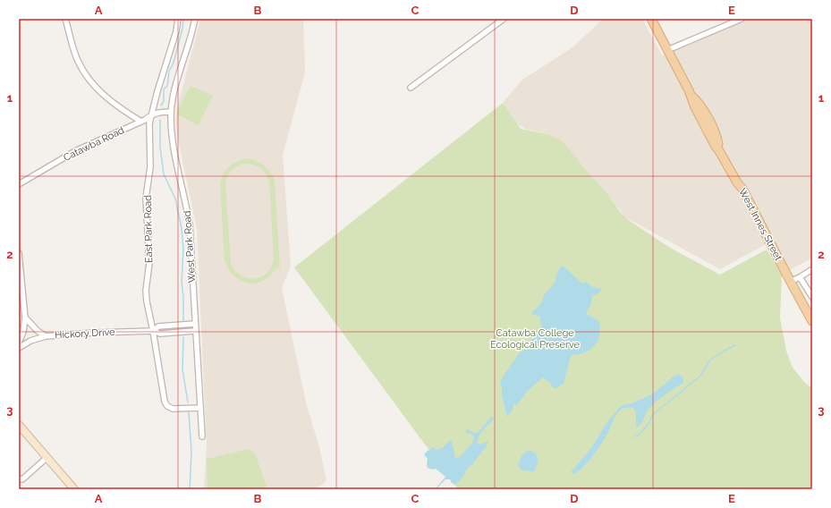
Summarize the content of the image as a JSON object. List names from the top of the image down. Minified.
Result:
{"streets":{"main road":["West Innes Street"],"street":["Catawba Road","East Park Road","West Park Road","Hickory Drive"]},"crossings":[["Catawba Road","East Park Road"],["Catawba Road","West Park Road"],["East Park Road","West Park Road"],["East Park Road","Hickory Drive"],["West Park Road","Hickory Drive"]],"parks":["Catawba College Ecological Preserve"],"grid":{"columns":["A","B","C","D","E"],"rows":["1","2","3"]}}
